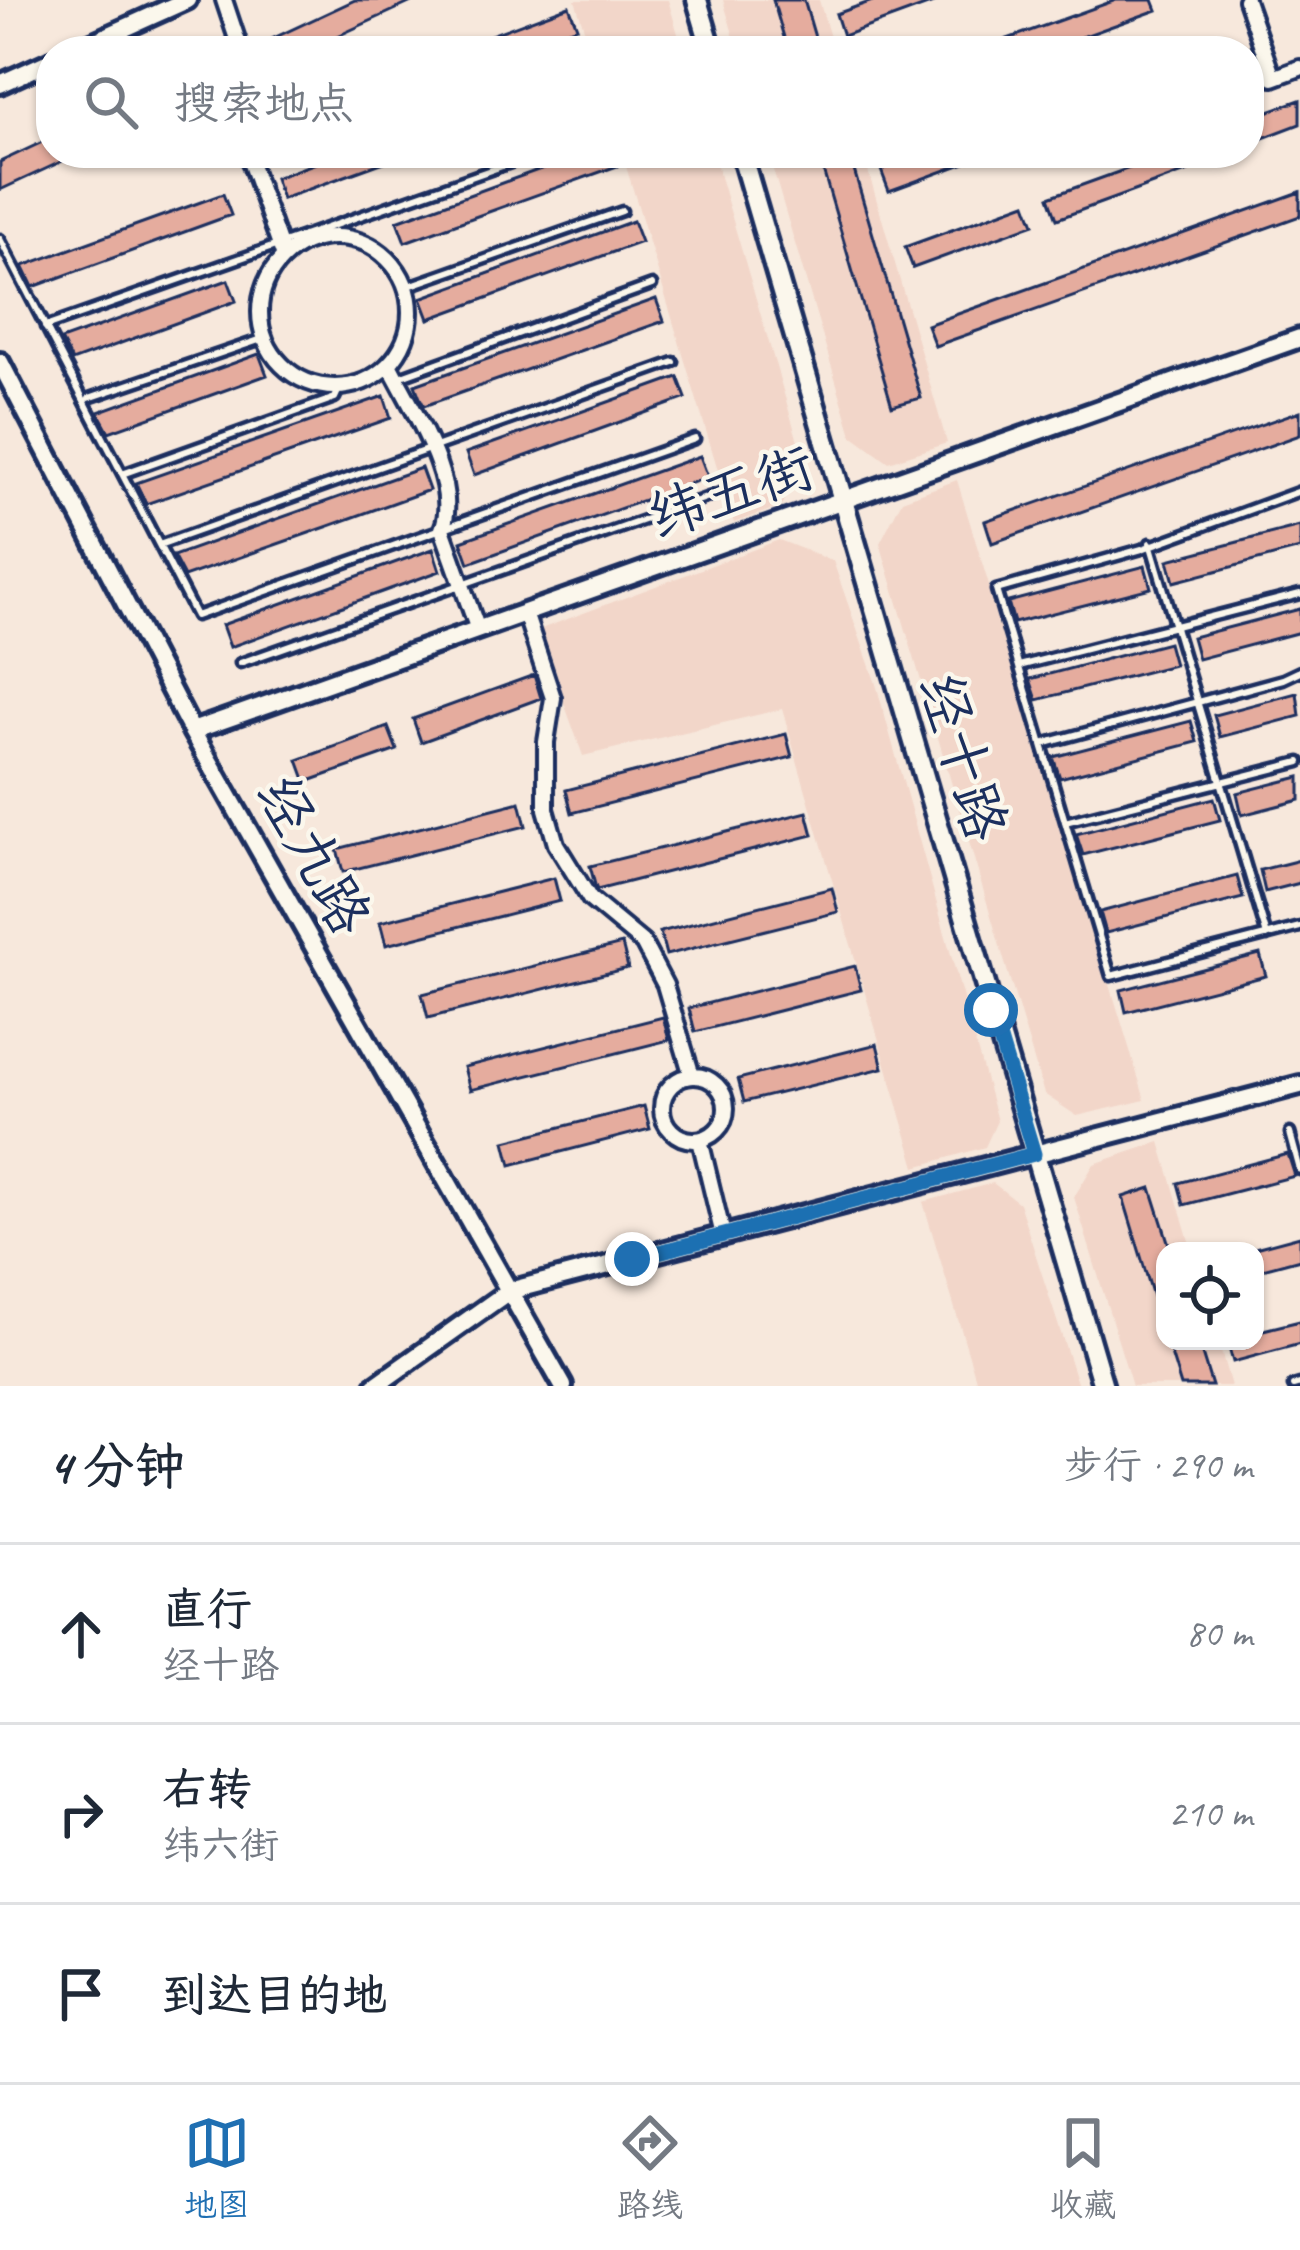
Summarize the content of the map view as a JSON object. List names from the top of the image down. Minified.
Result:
{"streets":{"main road":["经十路"],"street":["纬五街","经九路"]},"crossings":[["纬五街","经十路"],["纬五街","经九路"]],"page":{"search":"搜索地点","heading":["4 分钟","步行 · 290 m"],"list":[["直行","经十路","80 m"],["右转","纬六街","210 m"],"到达目的地"],"nav":["地图","路线","收藏"]}}
